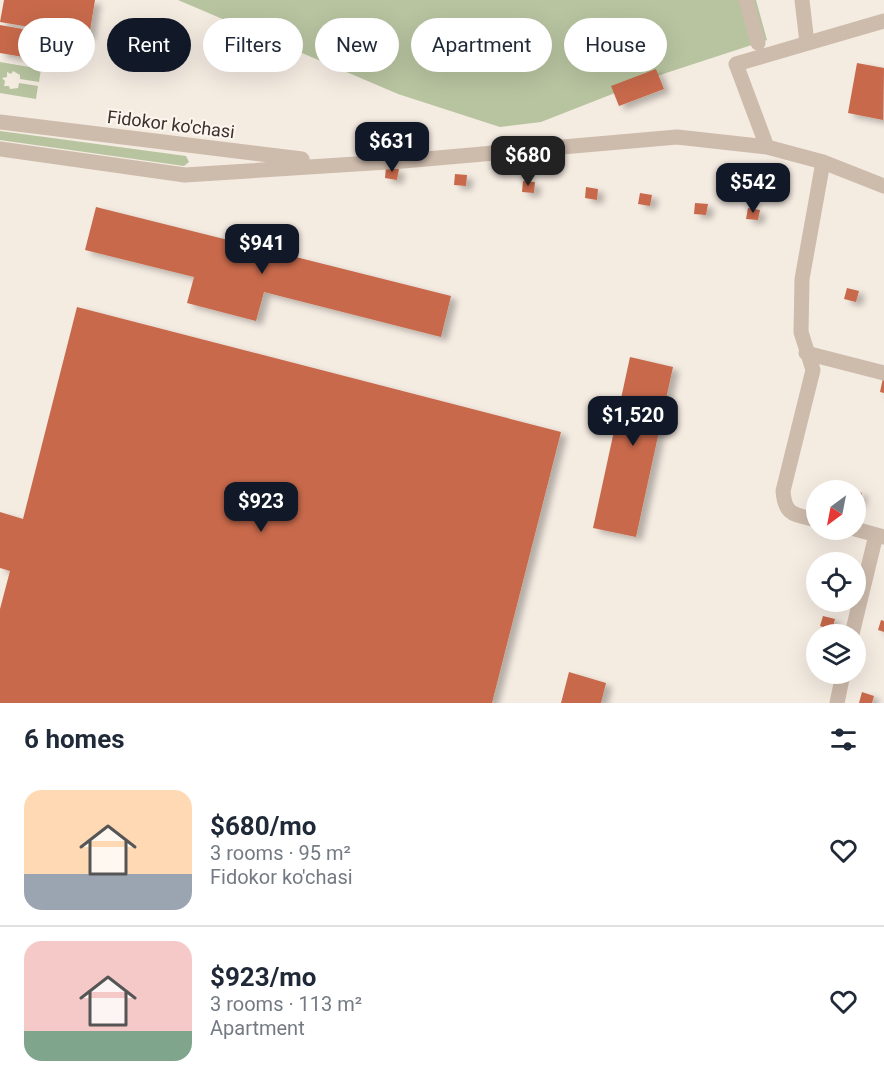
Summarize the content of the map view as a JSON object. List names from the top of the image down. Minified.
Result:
{"streets":{"street":["Fidokor ko'chasi"]},"north":"bottom left","page":{"chip":["Buy","Rent","Filters","New","Apartment","House"],"price":["$631","$680","$542","$941","$1,520","$923"],"heading":"6 homes","list":[{"name":"$680/mo","note":"3 rooms · 95 m² · Fidokor ko'chasi"},{"name":"$923/mo","note":"3 rooms · 113 m² · Apartment"}]}}
